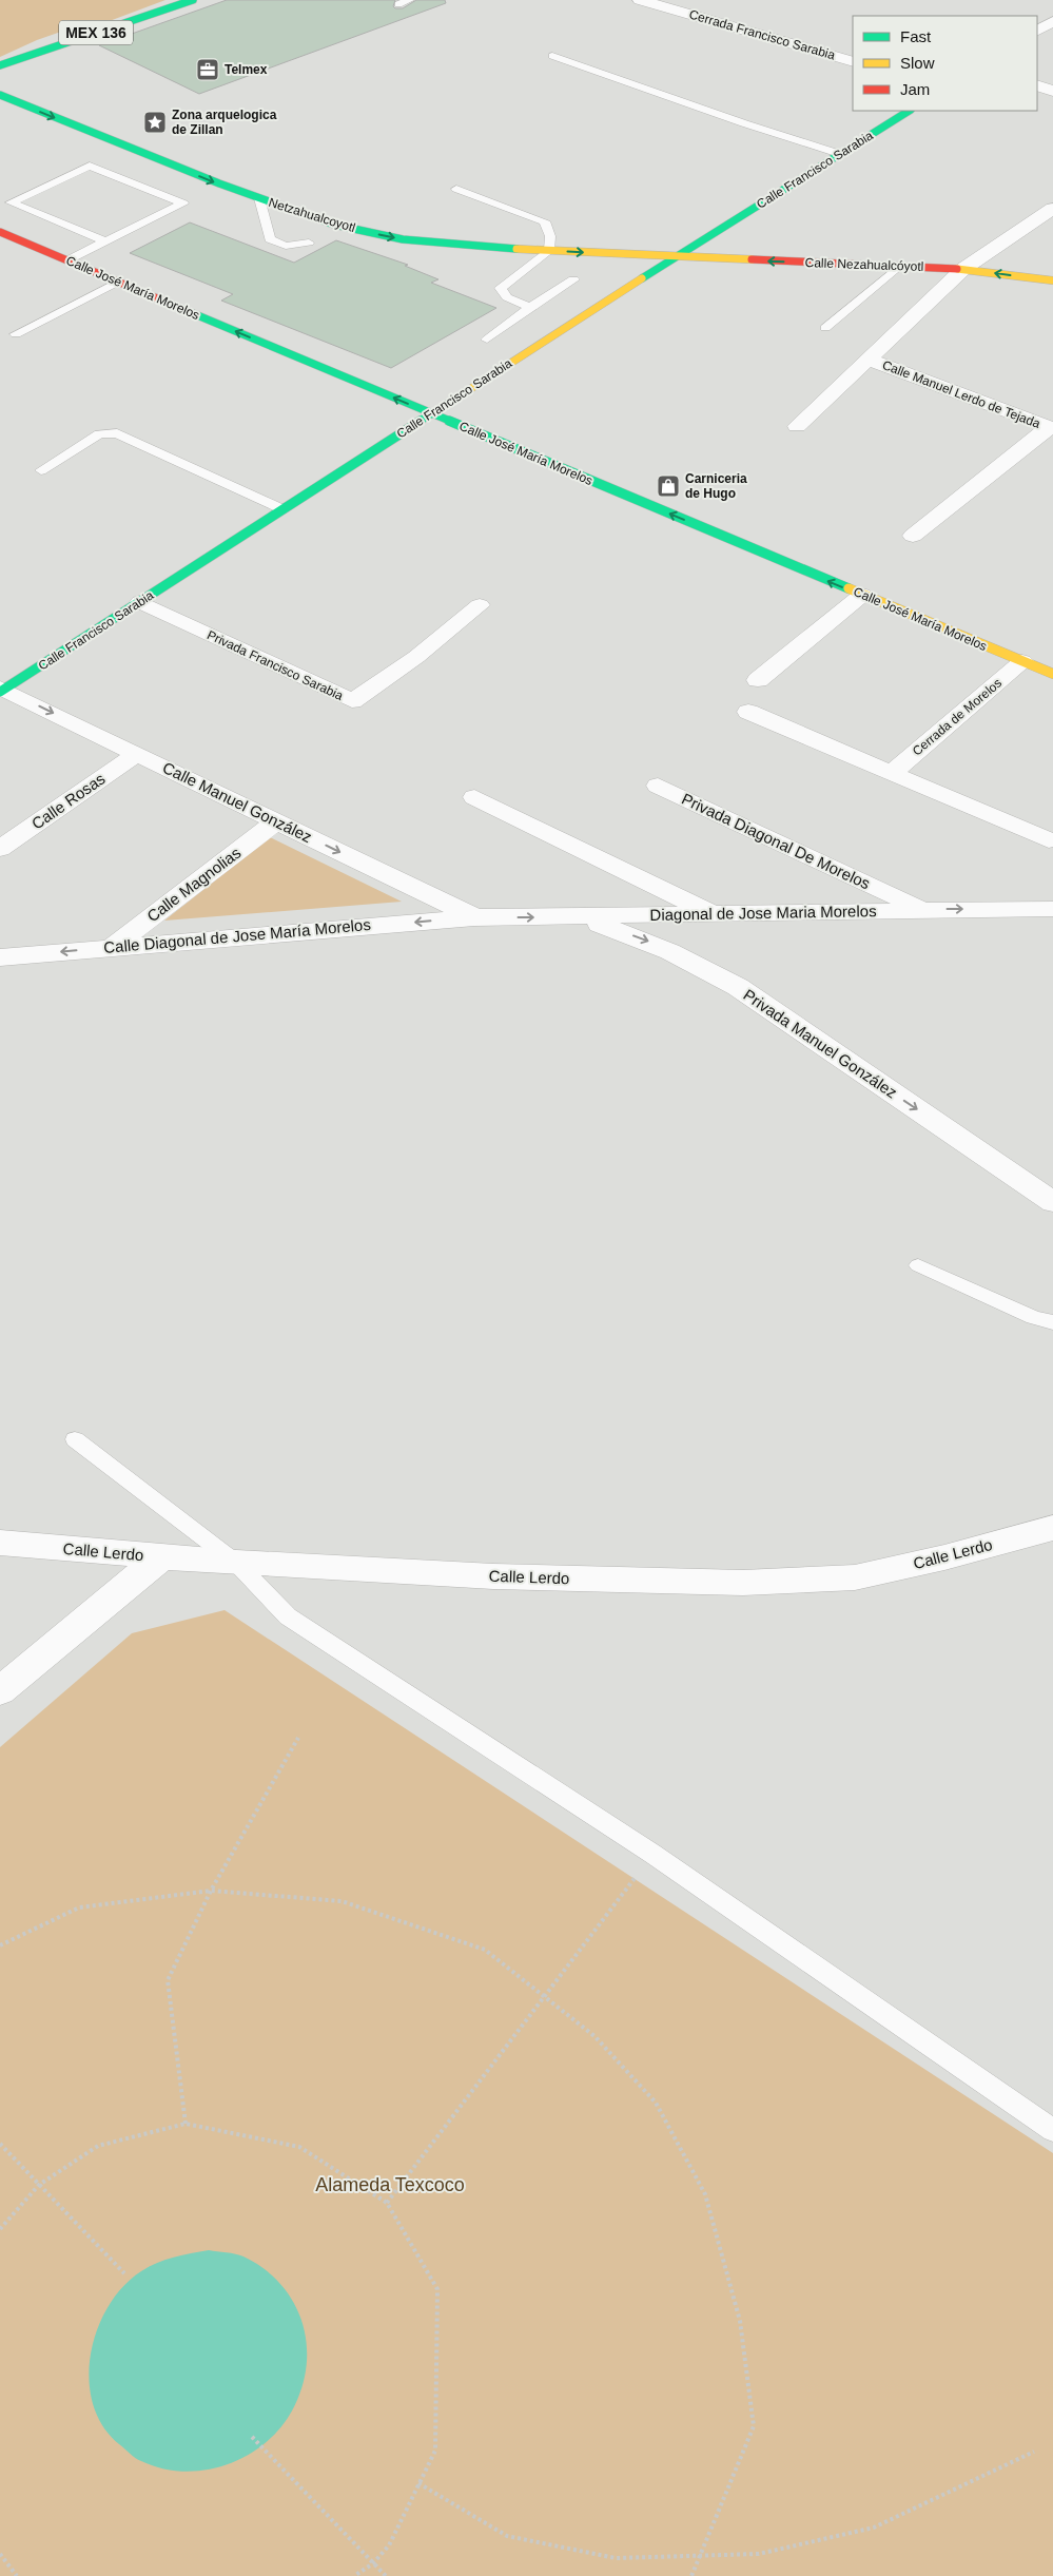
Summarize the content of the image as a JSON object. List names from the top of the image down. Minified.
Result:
{"streets":{"street":["MEX 136","Cerrada Francisco Sarabia","Calle Francisco Sarabia","Netzahualcoyotl","Calle Nezahualcóyotl","Calle José María Morelos","Calle Manuel Lerdo de Tejada","Privada Francisco Sarabia","Cerrada de Morelos","Calle Rosas","Calle Manuel González","Privada Diagonal De Morelos","Calle Magnolias","Diagonal de Jose Maria Morelos","Calle Diagonal de Jose María Morelos","Privada Manuel González","Calle Lerdo"]},"crossings":[["Calle Francisco Sarabia","Netzahualcoyotl"],["Calle Francisco Sarabia","Calle Nezahualcóyotl"],["Calle Francisco Sarabia","Calle José María Morelos"],["Calle Francisco Sarabia","Privada Francisco Sarabia"],["Calle Francisco Sarabia","Calle Manuel González"],["Netzahualcoyotl","Calle Nezahualcóyotl"],["Calle José María Morelos","Cerrada de Morelos"],["Calle Rosas","Calle Manuel González"],["Calle Manuel González","Calle Magnolias"],["Calle Manuel González","Diagonal de Jose Maria Morelos"],["Calle Manuel González","Calle Diagonal de Jose María Morelos"],["Privada Diagonal De Morelos","Diagonal de Jose Maria Morelos"],["Calle Magnolias","Calle Diagonal de Jose María Morelos"],["Diagonal de Jose Maria Morelos","Calle Diagonal de Jose María Morelos"],["Diagonal de Jose Maria Morelos","Privada Manuel González"]],"one_way":["Netzahualcoyotl","Calle Nezahualcóyotl","Calle José María Morelos","Calle Manuel González","Calle Diagonal de Jose María Morelos"],"parks":["Alameda Texcoco"],"places":{"office":["Telmex"],"place":["Zona arquelogica de Zillan"],"shop":["Carniceria de Hugo"]},"legend":["Fast","Slow","Jam"]}
